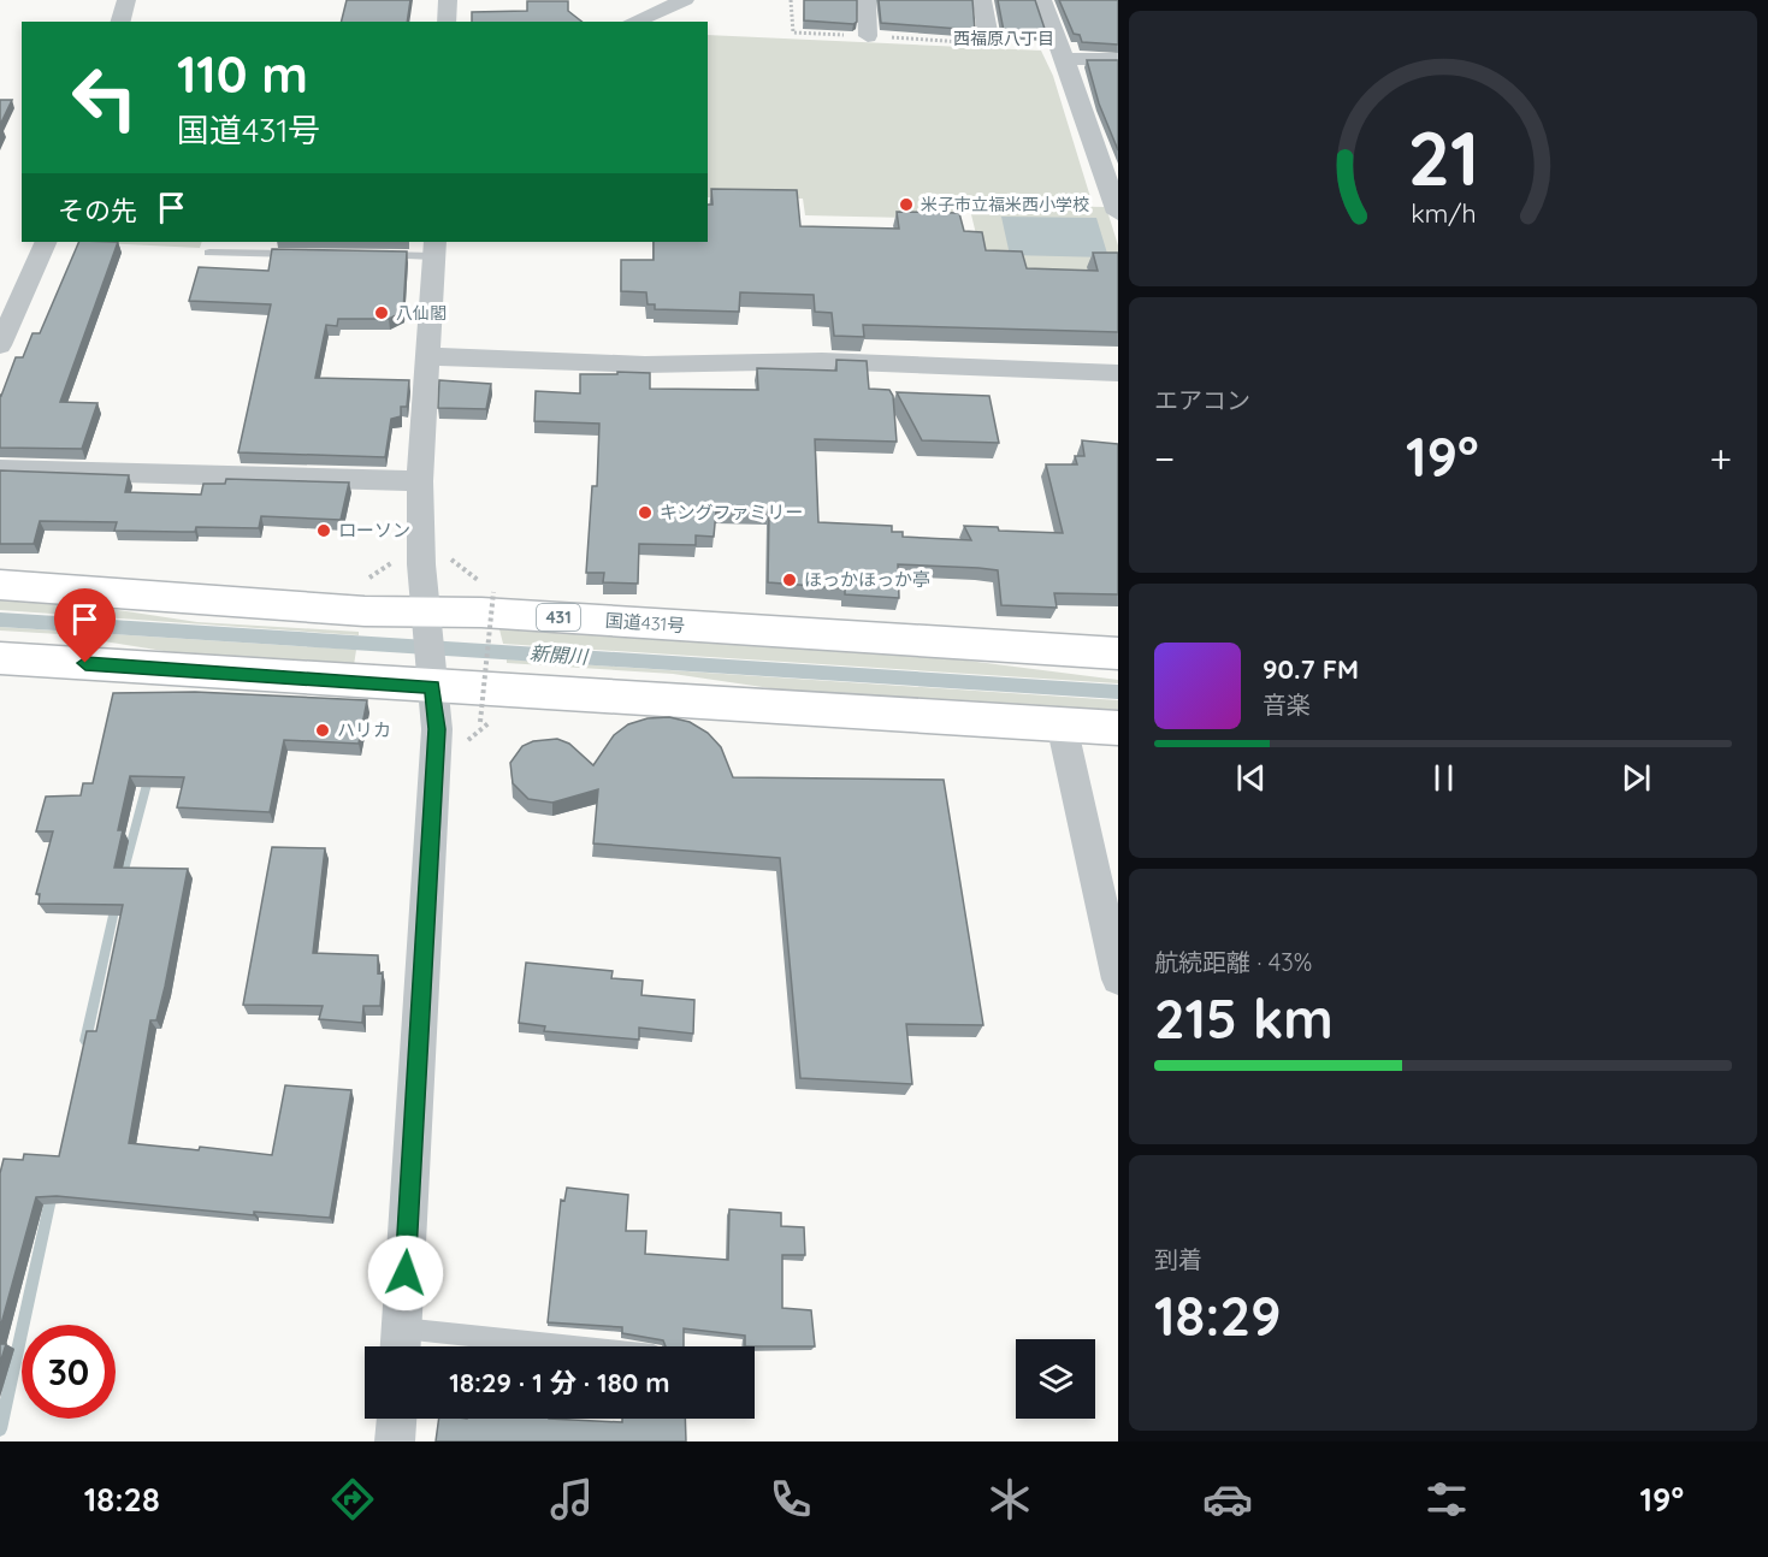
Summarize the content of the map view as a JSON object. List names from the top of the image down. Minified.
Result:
{"streets":{"highway":["431","国道431号"]},"districts":["西福原八丁目"],"water":["新開川"],"places":["米子市立福米西小学校","八仙閣","キングファミリー","ローソン","ほっかほっか亭","ハリカ"],"page":{"turn":["110 m","国道431号"],"then":"その先","tile":["エアコン",["航続距離 · 43%","215 km"],["到着","18:29"]],"heat":["−","19°","+"],"song":["90.7 FM","音楽"],"limit":"30","trip":"18:29 · 1 分 · 180 m","tabs":["18:28","19°"],"gauge":["21","km/h"]}}
